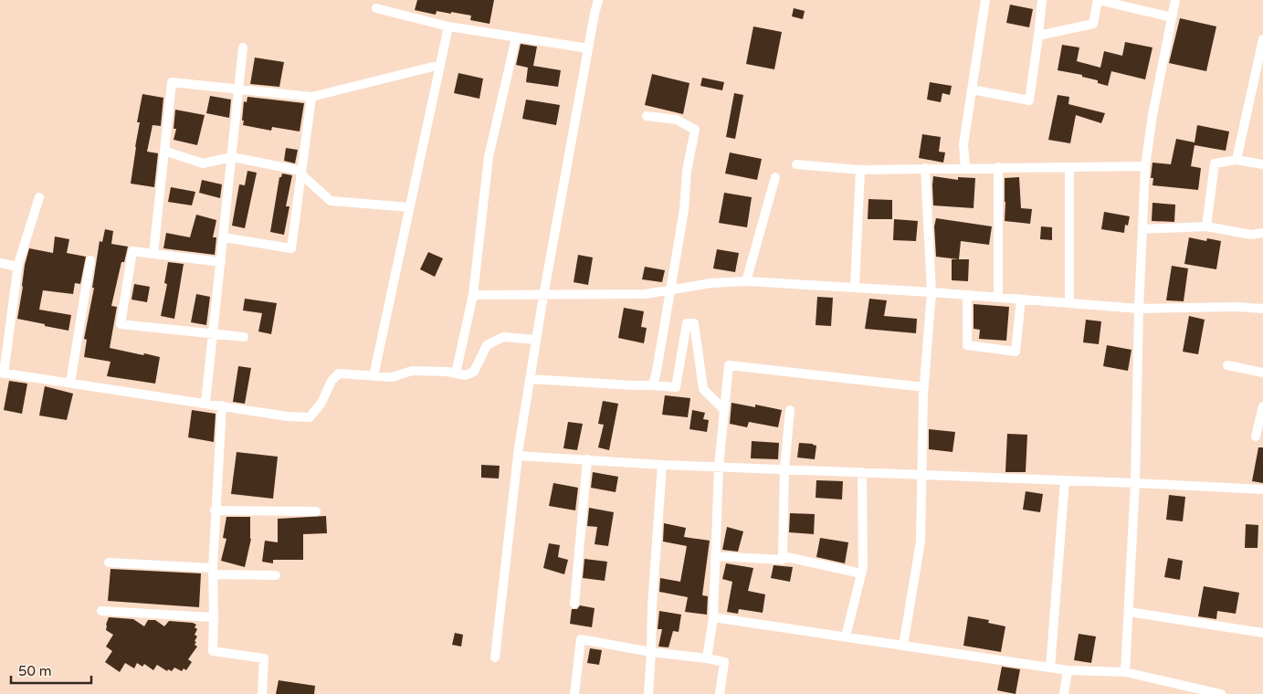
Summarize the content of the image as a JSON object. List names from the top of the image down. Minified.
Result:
{"scale_bar":"50 m"}
